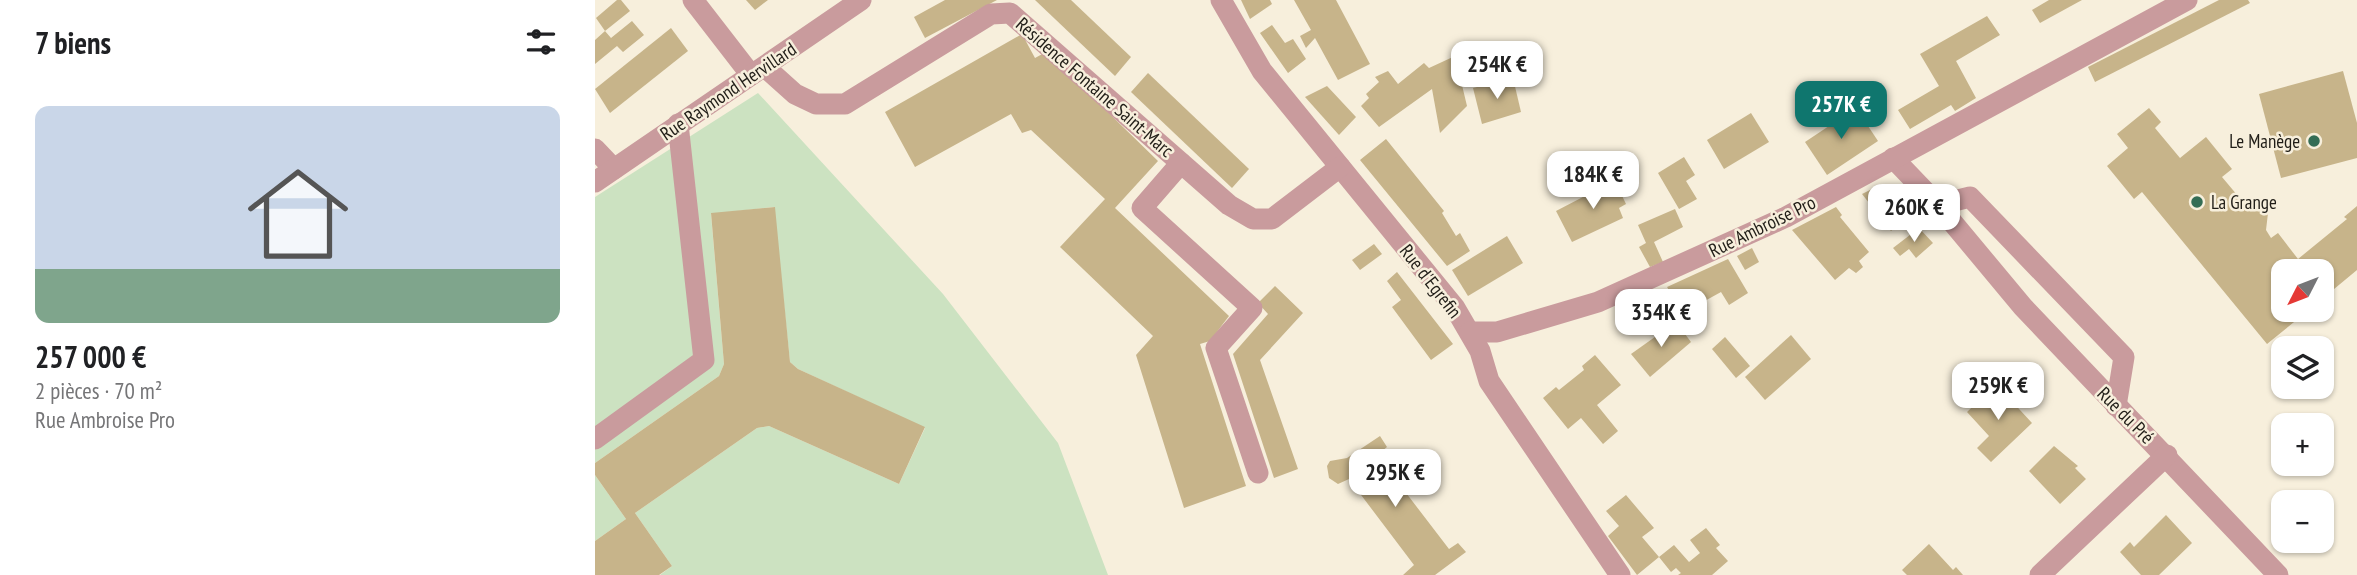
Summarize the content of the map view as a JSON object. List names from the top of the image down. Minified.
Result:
{"streets":{"street":["Résidence Fontaine Saint-Marc","Rue Raymond Hervillard","Rue Ambroise Pro","Rue d'Egrefin","Rue du Pré"]},"crossings":[["Résidence Fontaine Saint-Marc","Rue Raymond Hervillard"],["Résidence Fontaine Saint-Marc","Rue d'Egrefin"],["Rue Ambroise Pro","Rue d'Egrefin"],["Rue Ambroise Pro","Rue du Pré"]],"places":["Le Manège","La Grange"],"north":"bottom left","page":{"heading":"7 biens","price":["254K €","257K €","184K €","260K €","354K €","259K €","295K €"],"list":[{"name":"257 000 €","note":"2 pièces · 70 m² · Rue Ambroise Pro"}],"map_buttons":["+","−"]}}
